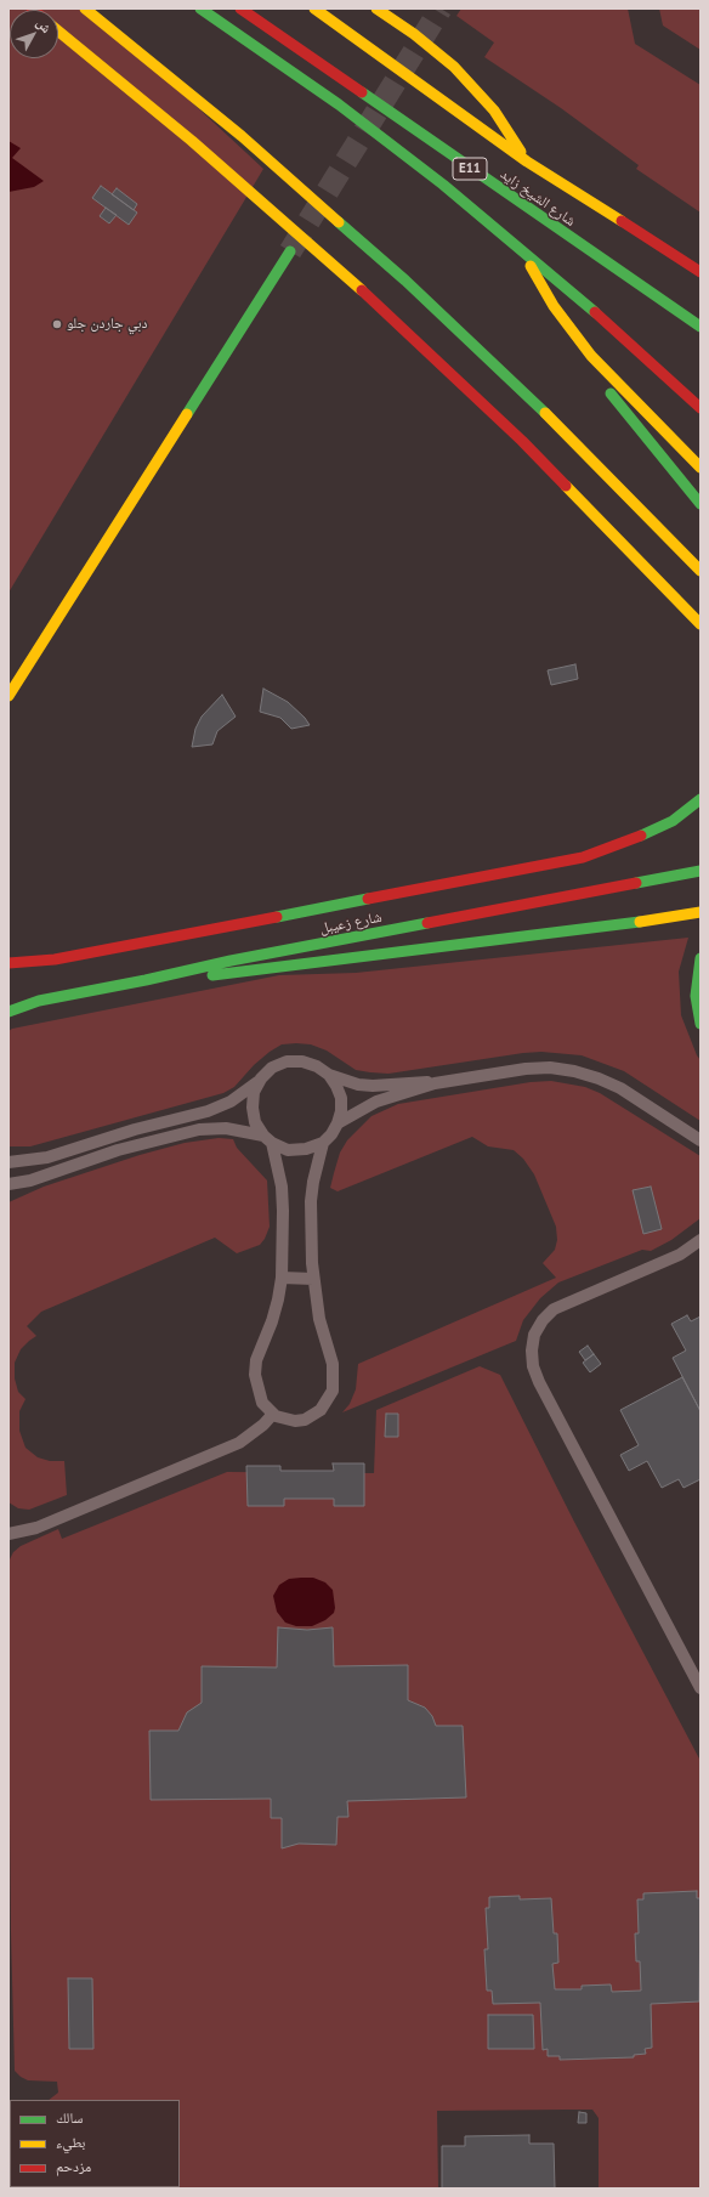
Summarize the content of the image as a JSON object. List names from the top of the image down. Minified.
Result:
{"streets":{"main road":["E11","شارع الشيخ زايد","شارع زعيبل"]},"places":["دبي جاردن جلو"],"legend":["سالك","بطيء","مزدحم"],"north":"top right"}
